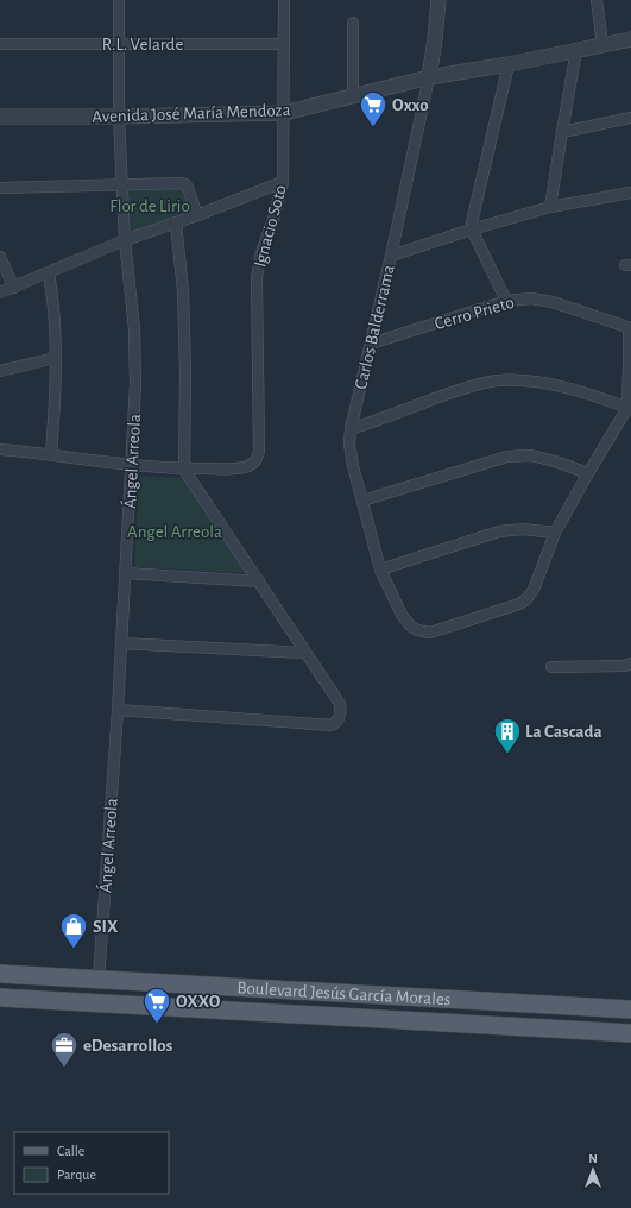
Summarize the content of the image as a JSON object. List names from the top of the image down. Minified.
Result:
{"streets":{"main road":["Boulevard Jesús García Morales"],"street":["R.L. Velarde","Avenida José María Mendoza","Ignacio Soto","Cerro Prieto","Carlos Balderrama","Ángel Arreola"]},"crossings":[["R.L. Velarde","Ignacio Soto"],["R.L. Velarde","Ángel Arreola"],["Avenida José María Mendoza","Ignacio Soto"],["Avenida José María Mendoza","Carlos Balderrama"],["Avenida José María Mendoza","Ángel Arreola"],["Cerro Prieto","Carlos Balderrama"],["Ángel Arreola","Boulevard Jesús García Morales"]],"parks":["Flor de Lirio","Angel Arreola"],"places":{"supermarket":["Oxxo","OXXO"],"building":["La Cascada"],"shop":["SIX"],"office":["eDesarrollos"]},"legend":["Calle","Parque"],"north":"top"}
